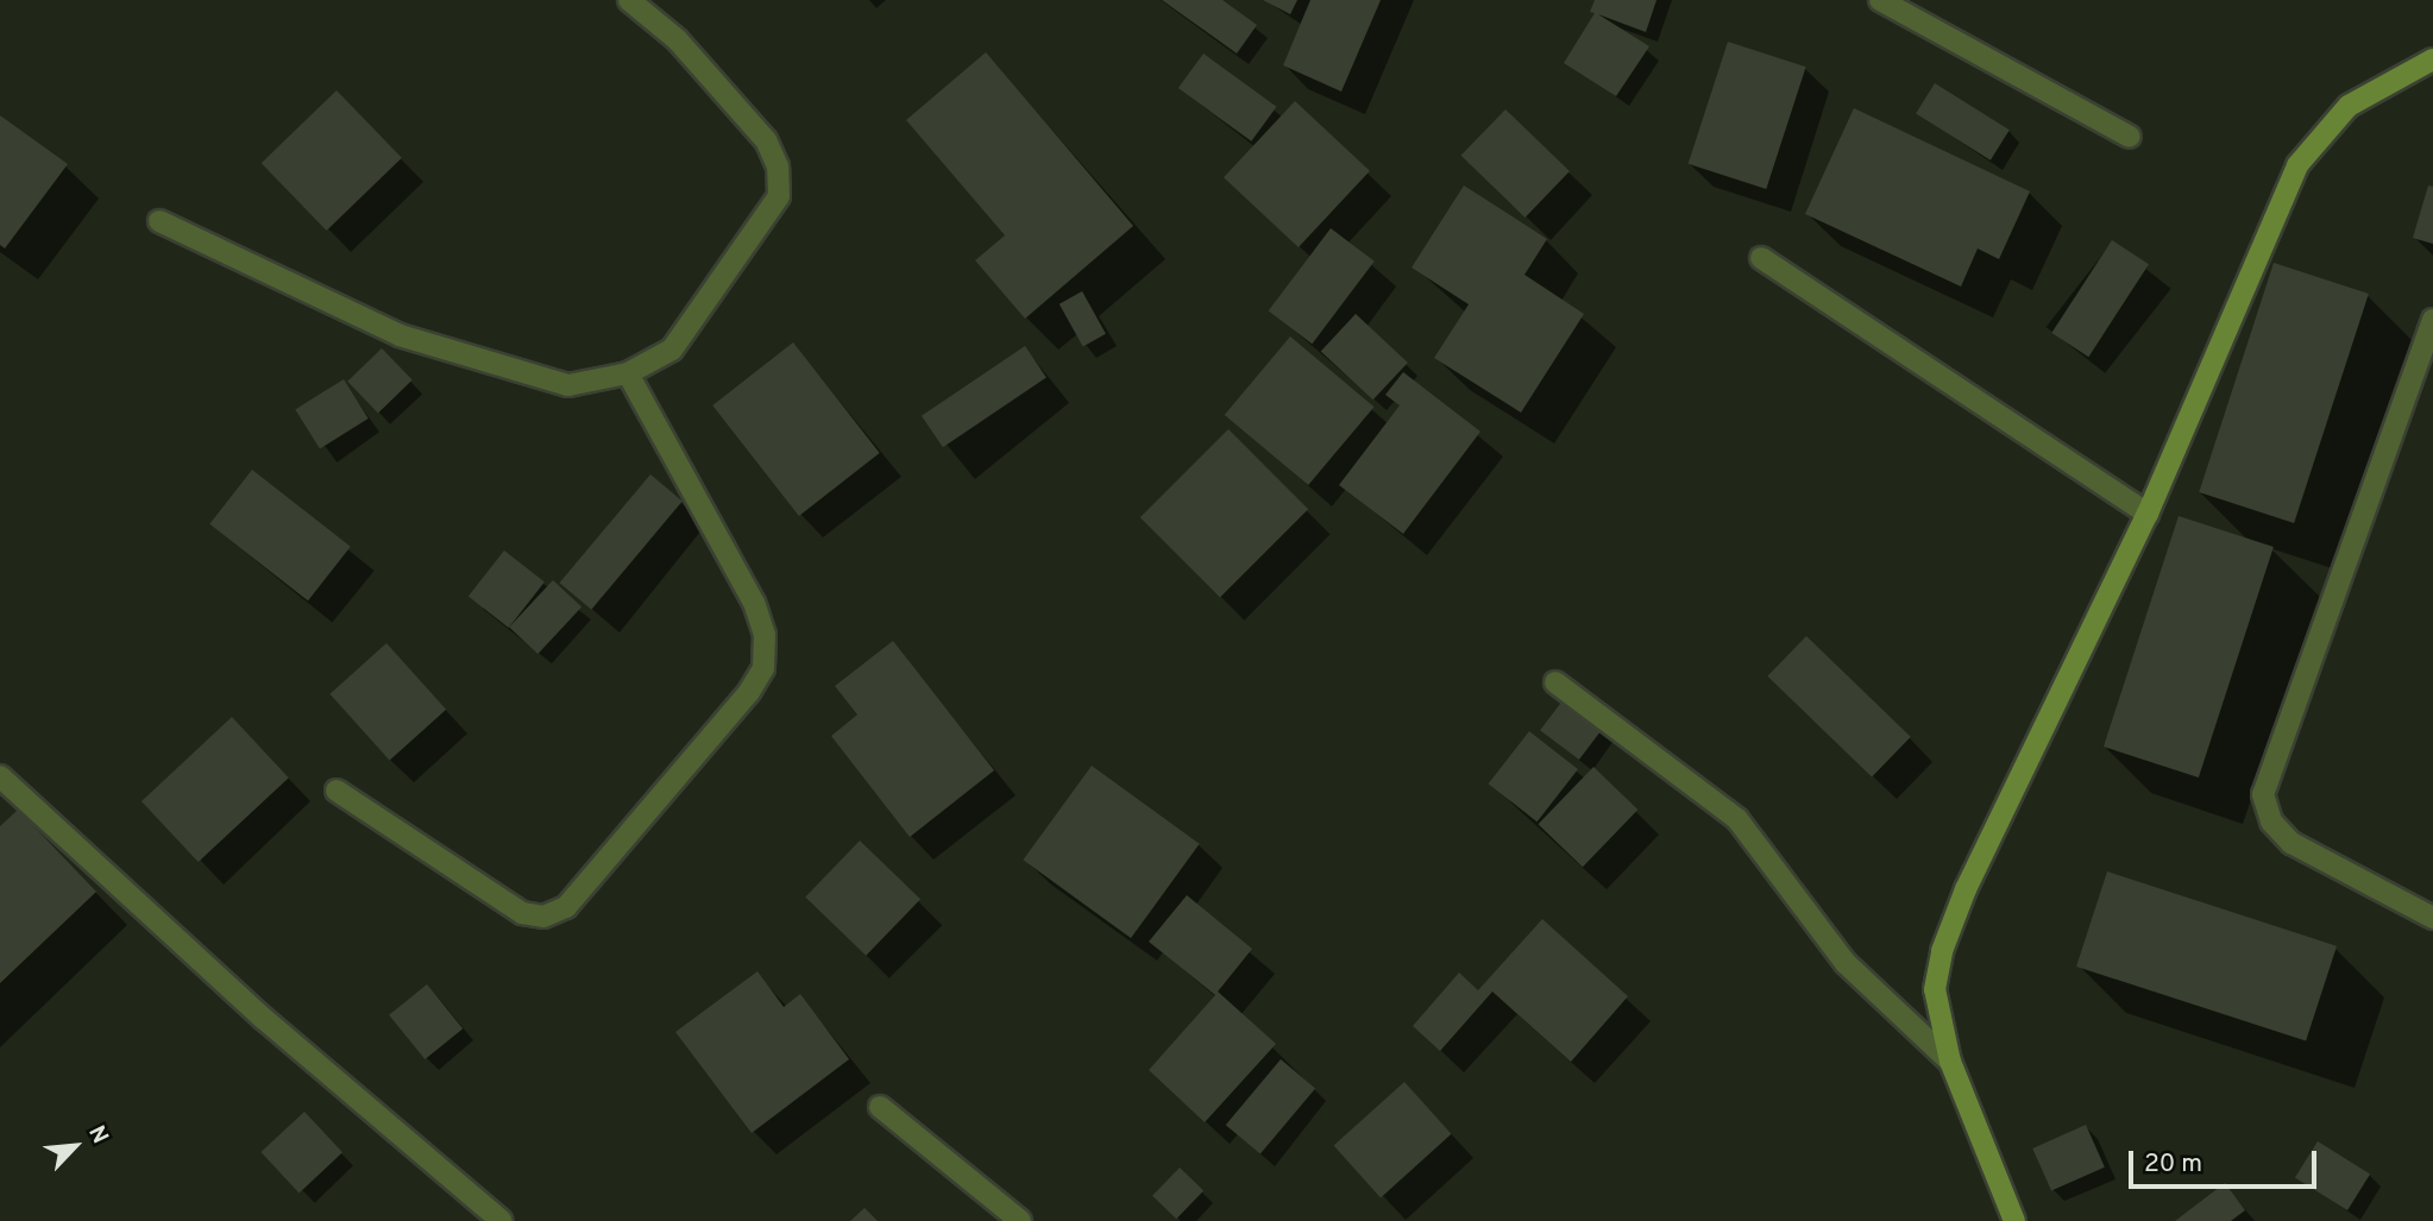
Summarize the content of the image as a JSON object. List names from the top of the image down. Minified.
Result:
{"scale_bar":"20 m","north":"top right"}
